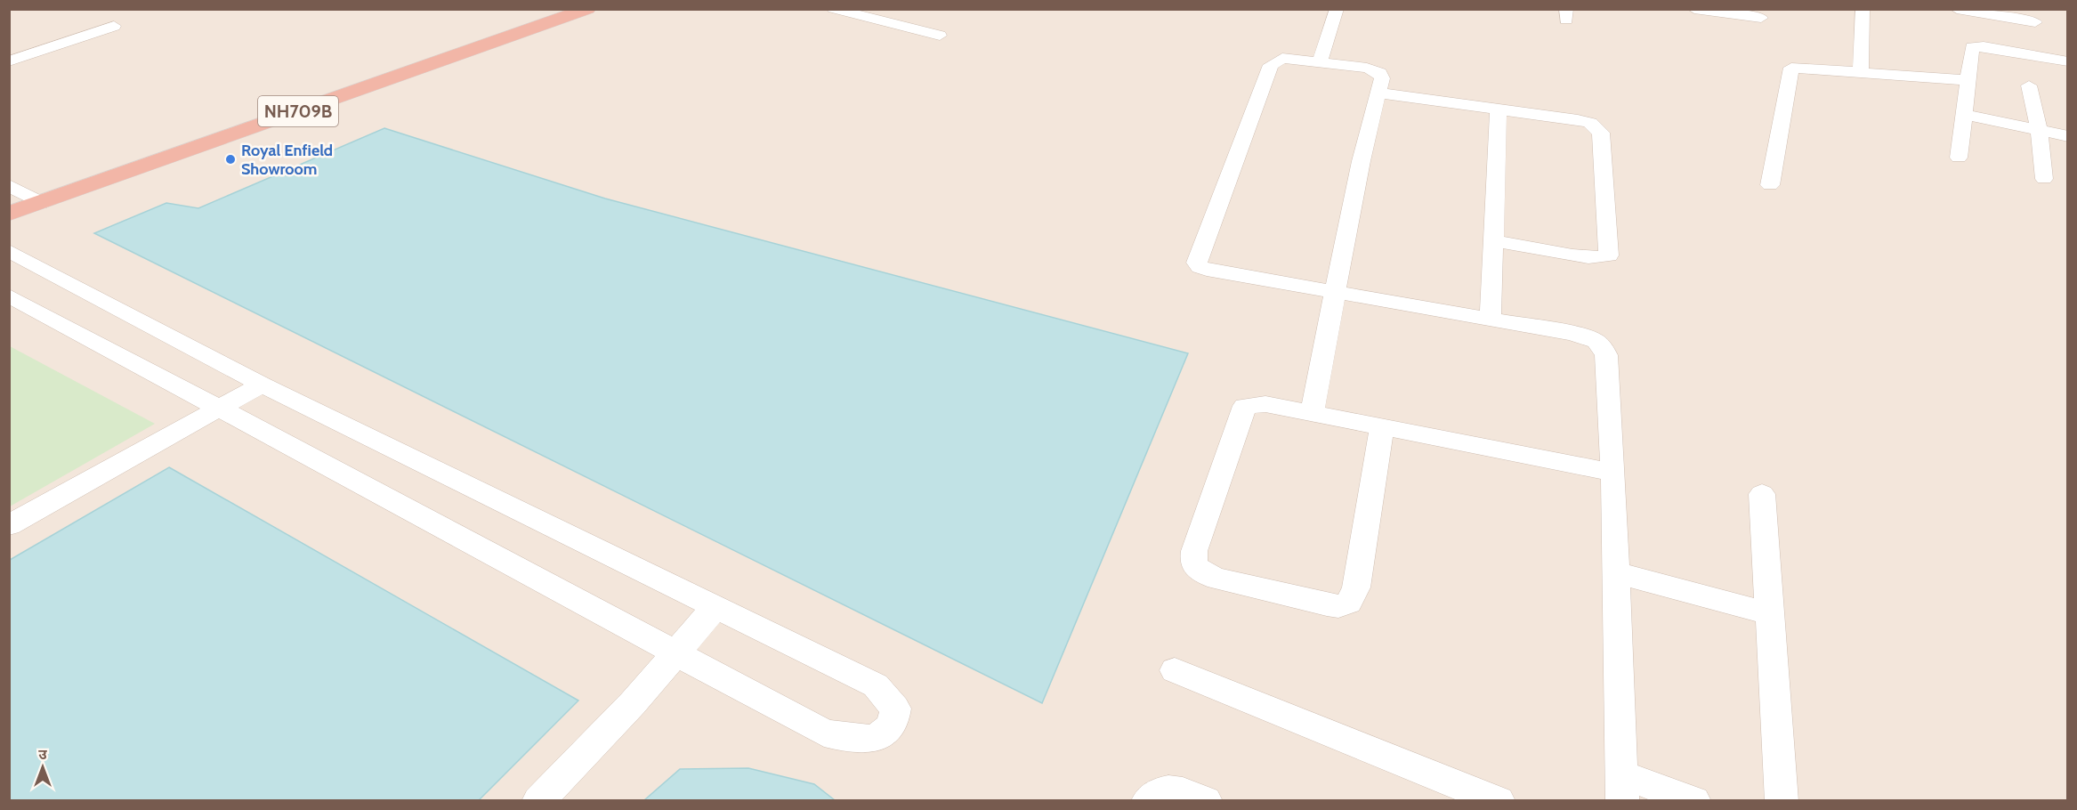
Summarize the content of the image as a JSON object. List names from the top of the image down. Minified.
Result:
{"streets":{"highway":["NH709B"]},"places":["Royal Enfield Showroom"],"north":"top"}
